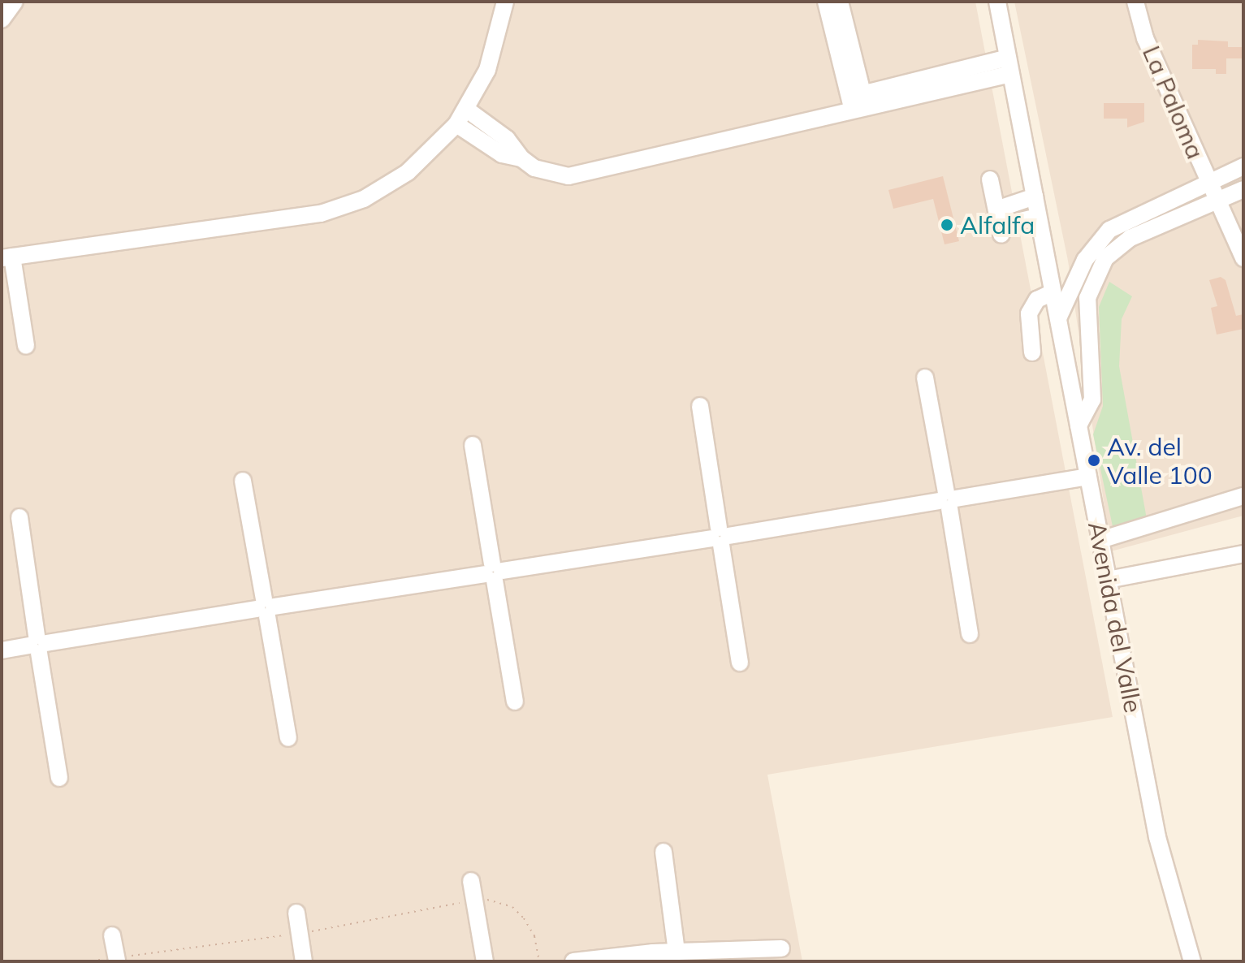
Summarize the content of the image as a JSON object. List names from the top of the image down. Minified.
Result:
{"streets":{"street":["La Paloma","Avenida del Valle"]},"places":["Alfalfa","Av. del Valle 100"]}
